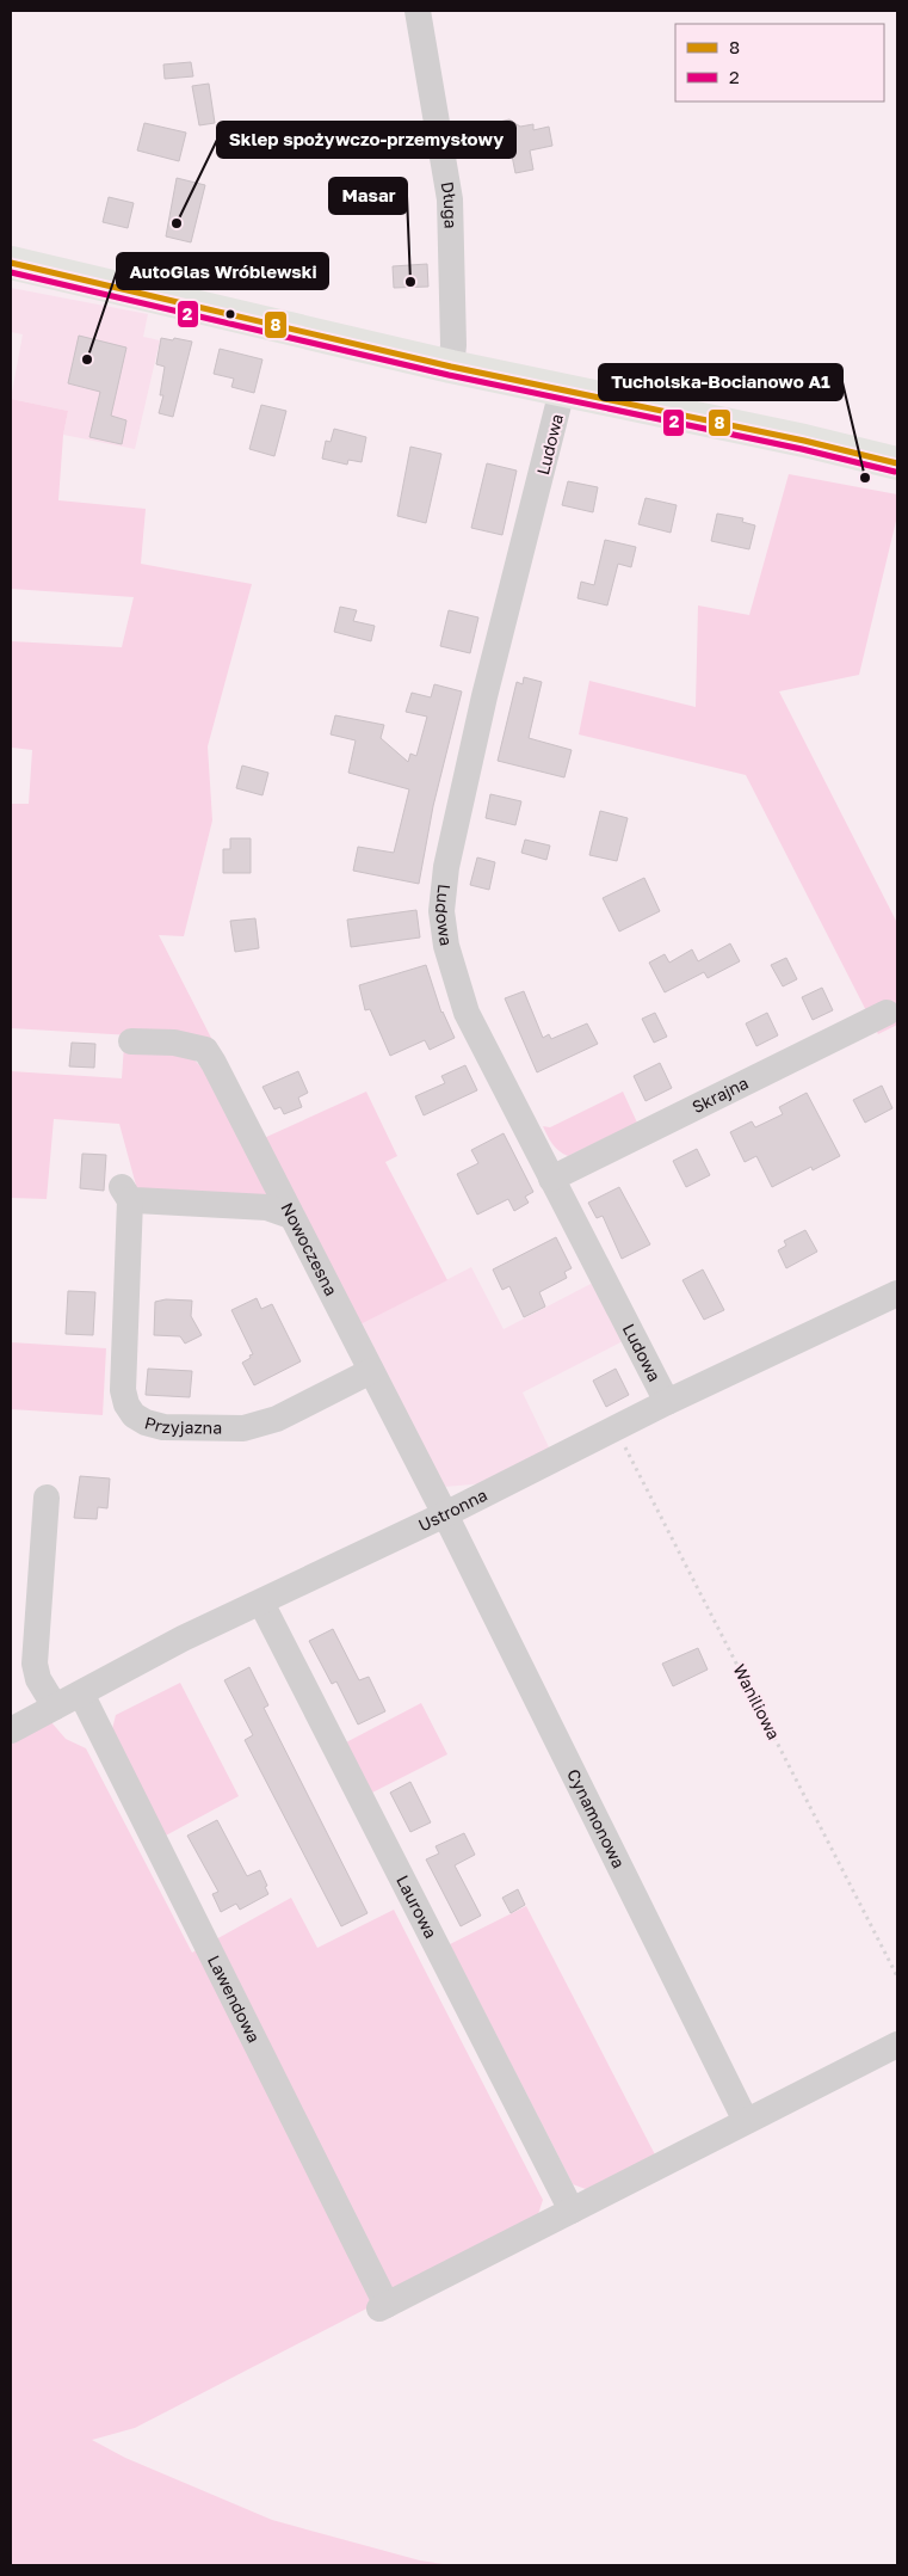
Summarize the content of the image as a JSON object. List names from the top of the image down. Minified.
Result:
{"streets":{"street":["Długa","Ludowa","Skrajna","Nowoczesna","Przyjazna","Ustronna","Cynamonowa","Laurowa","Lawendowa"],"path":["Waniliowa"]},"crossings":[["Ludowa","Skrajna"],["Ludowa","Ustronna"],["Nowoczesna","Przyjazna"],["Nowoczesna","Ustronna"],["Nowoczesna","Cynamonowa"],["Ustronna","Waniliowa"],["Ustronna","Cynamonowa"],["Ustronna","Laurowa"],["Ustronna","Lawendowa"],["Laurowa","Lawendowa"]],"places":["Sklep spożywczo-przemysłowy","Masar","AutoGlas Wróblewski","Tucholska-Bocianowo A1"],"lines":["transit line 8","transit line 2"],"legend":["8","2"]}
